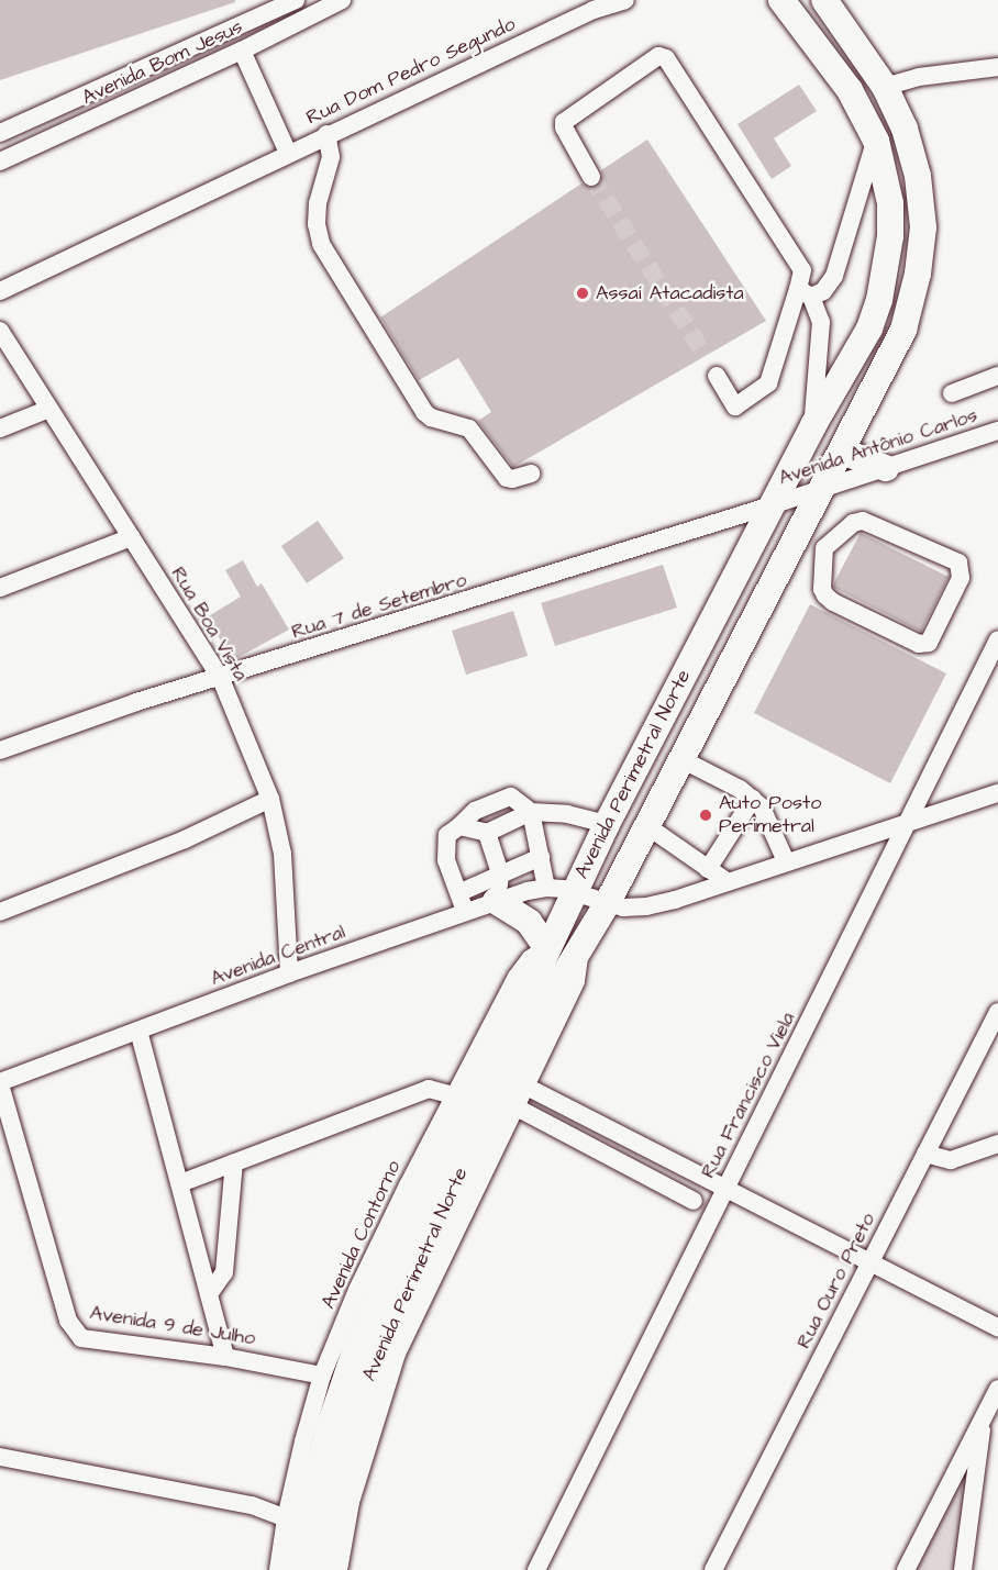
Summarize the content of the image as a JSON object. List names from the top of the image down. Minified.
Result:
{"streets":{"highway":["Avenida Perimetral Norte"],"street":["Avenida Bom Jesus","Rua Dom Pedro Segundo","Avenida Antônio Carlos","Rua 7 de Setembro","Rua Boa Vista","Avenida Central","Rua Francisco Viela","Avenida Contorno","Rua Ouro Preto","Avenida 9 de Julho"]},"crossings":[["Avenida Antônio Carlos","Rua 7 de Setembro"],["Avenida Antônio Carlos","Avenida Perimetral Norte"],["Rua 7 de Setembro","Rua Boa Vista"],["Rua 7 de Setembro","Avenida Perimetral Norte"],["Rua Boa Vista","Avenida Central"],["Avenida Perimetral Norte","Avenida Central"],["Avenida Perimetral Norte","Avenida Contorno"],["Avenida Central","Rua Francisco Viela"],["Avenida Central","Avenida 9 de Julho"],["Avenida Contorno","Avenida 9 de Julho"]],"places":["Assaí Atacadista","Auto Posto Perimetral"]}
